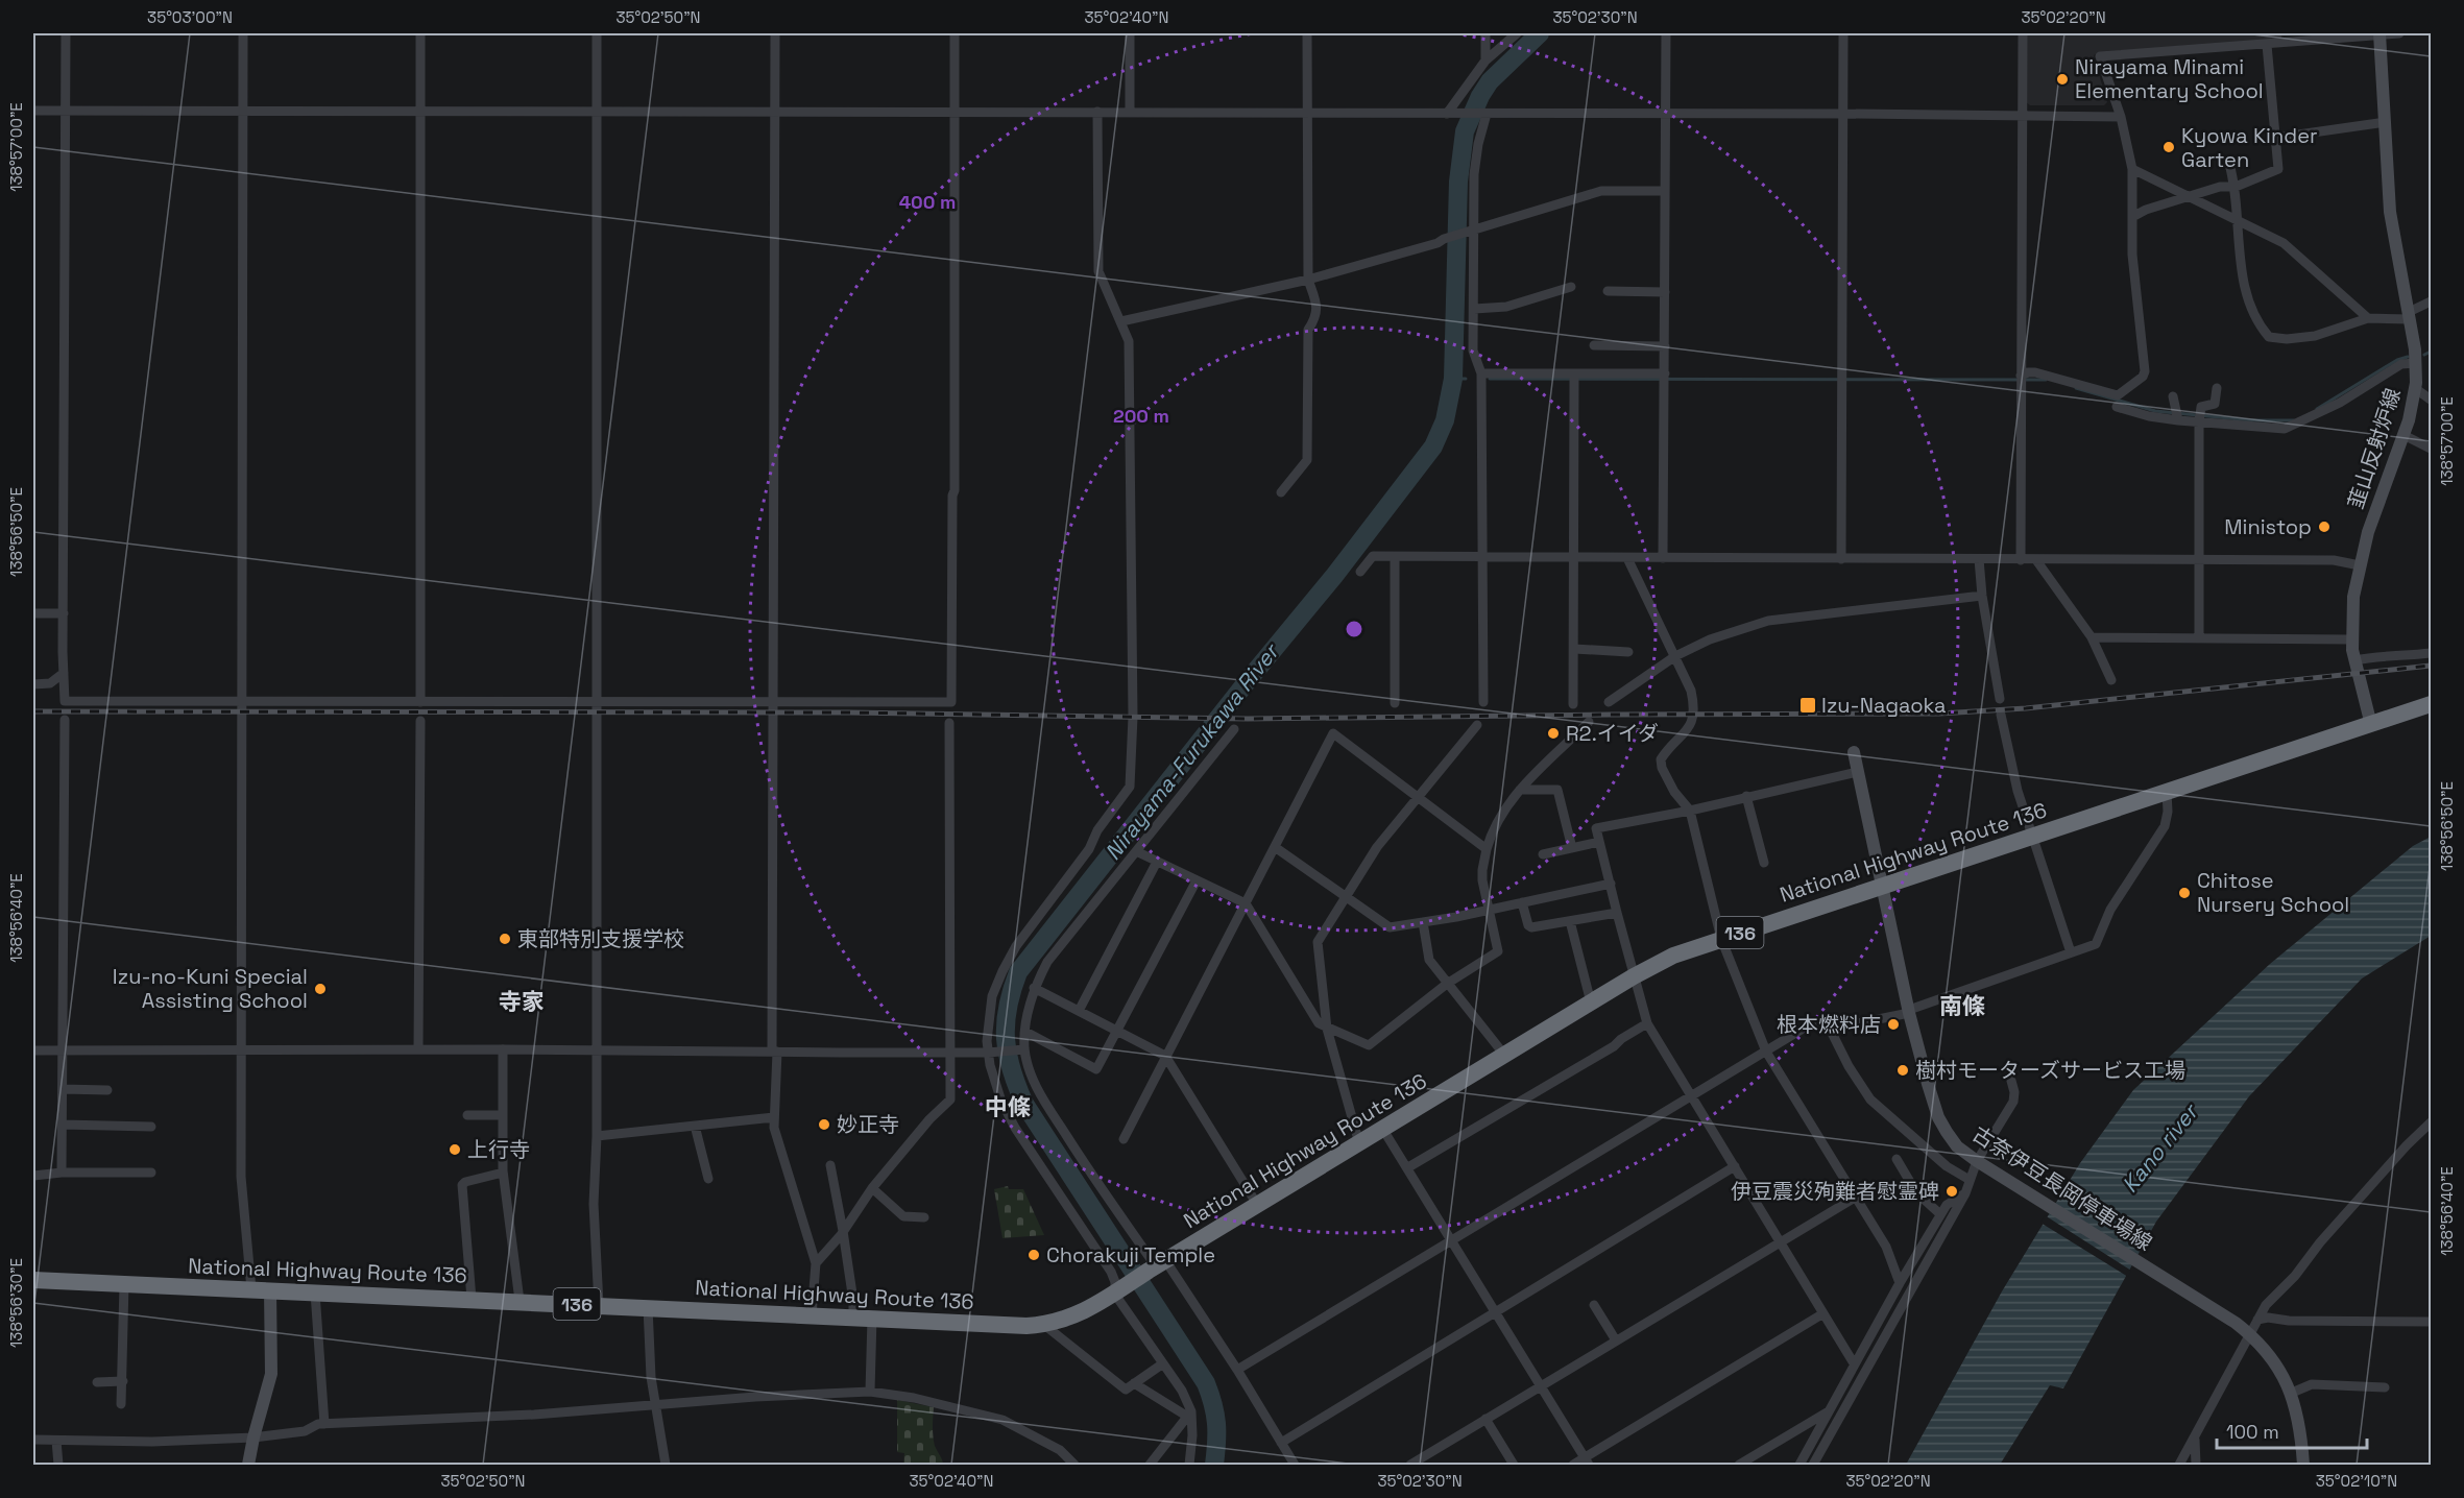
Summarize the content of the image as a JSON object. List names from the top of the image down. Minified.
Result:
{"streets":{"highway":["National Highway Route 136","136"],"main road":["韮山反射炉線","古奈伊豆長岡停車場線"]},"crossings":[["韮山反射炉線","National Highway Route 136"],["National Highway Route 136","古奈伊豆長岡停車場線"]],"districts":["寺家","南條","中條"],"water":["Nirayama-Furukawa River","Kano river"],"places":{"other":["Nirayama Minami Elementary School","Kyowa Kinder Garten","Ministop","R2.イイダ","Chitose Nursery School","東部特別支援学校","Izu-no-Kuni Special Assisting School","根本燃料店","樹村モーターズサービス工場","妙正寺","上行寺","伊豆震災殉難者慰霊碑","Chorakuji Temple"],"transit":["Izu-Nagaoka"]},"scale_bar":"100 m","coordinates":["35°03'00\"N","35°02'50\"N","35°02'40\"N","35°02'30\"N","35°02'20\"N","138°57'00\"E","138°56'50\"E","138°56'40\"E","138°56'30\"E","35°02'10\"N"],"rings":["400 m","200 m"]}
